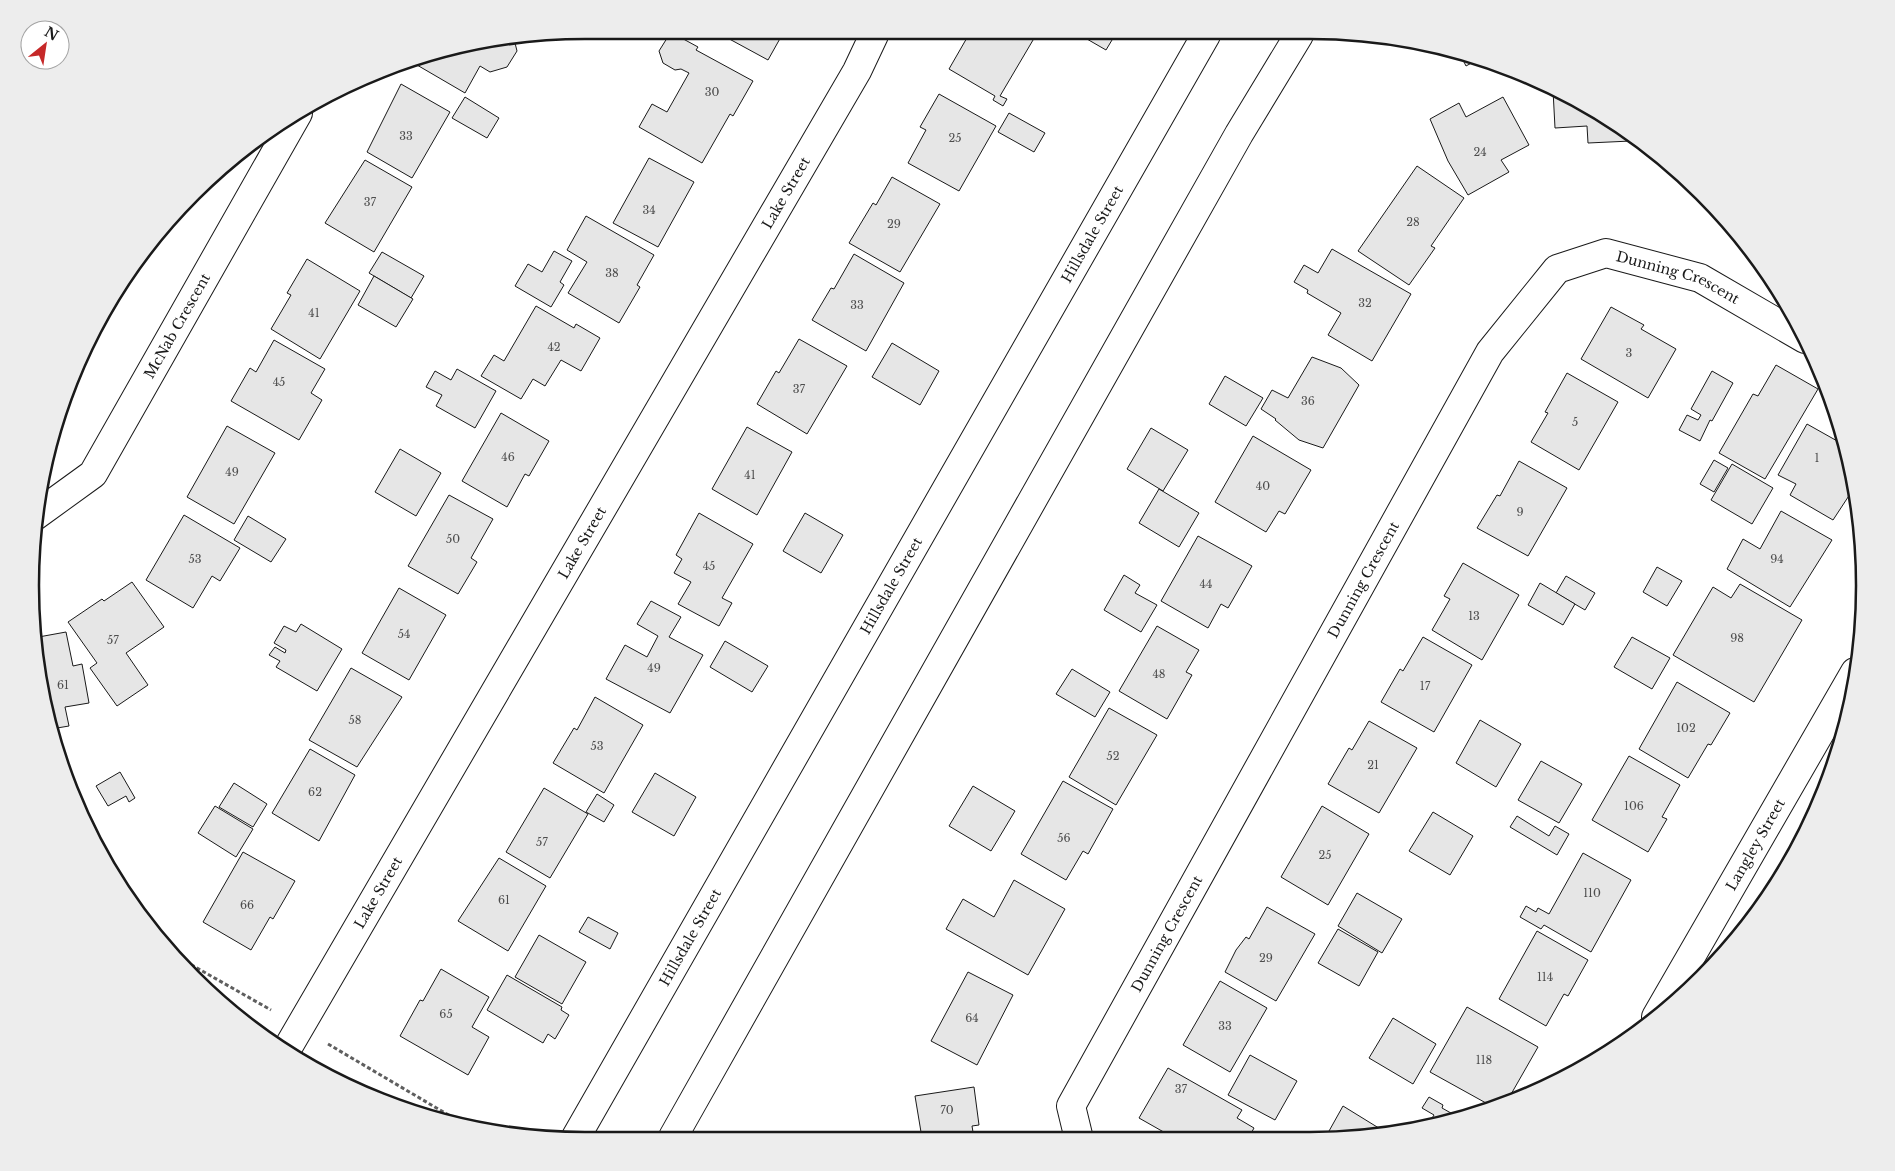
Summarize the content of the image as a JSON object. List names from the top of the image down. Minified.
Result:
{"streets":{"street":["Lake Street","Hillsdale Street","Dunning Crescent","McNab Crescent","Langley Street"]},"house_numbers":["30","33","25","24","37","34","28","29","38","32","33","41","42","3","45","37","36","5","46","1","49","41","40","9","50","53","94","45","44","13","54","98","57","49","48","61","17","58","102","53","52","21","62","106","56","57","25","110","61","66","29","114","65","64","33","118","37","70"],"north":"top right"}
